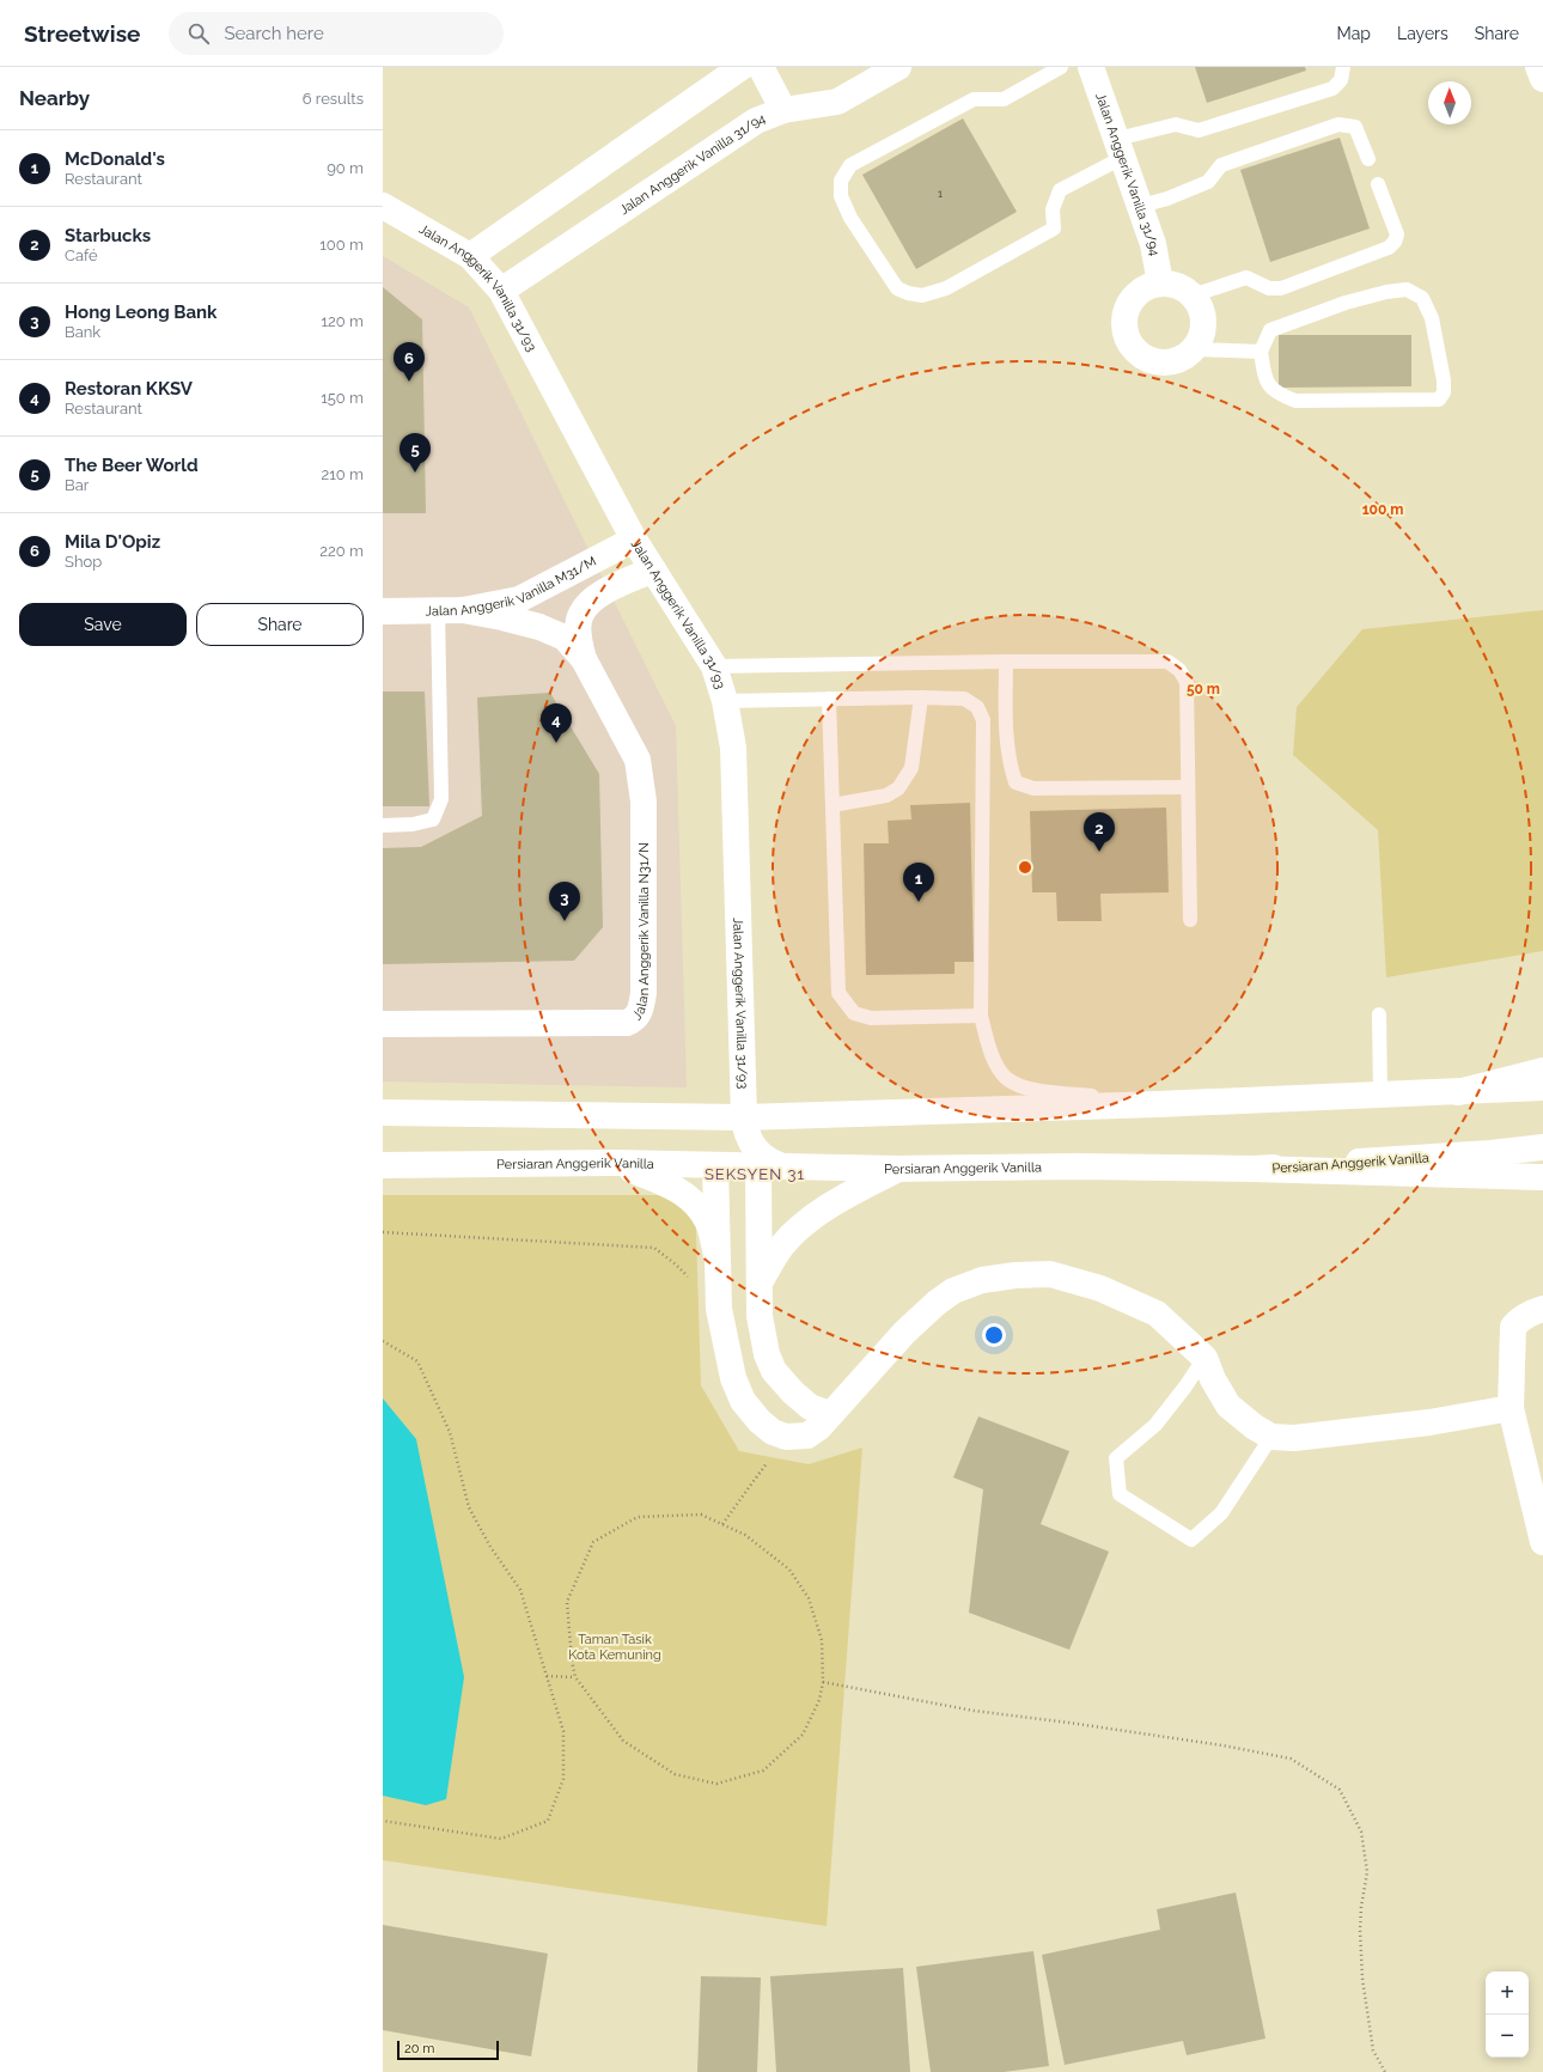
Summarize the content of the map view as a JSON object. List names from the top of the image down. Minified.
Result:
{"streets":{"street":["Jalan Anggerik Vanilla 31/94","Jalan Anggerik Vanilla 31/93","Jalan Anggerik Vanilla M31/M","Jalan Anggerik Vanilla N31/N","Persiaran Anggerik Vanilla"]},"crossings":[["Jalan Anggerik Vanilla 31/94","Jalan Anggerik Vanilla 31/93"],["Jalan Anggerik Vanilla 31/93","Jalan Anggerik Vanilla M31/M"],["Jalan Anggerik Vanilla 31/93","Persiaran Anggerik Vanilla"]],"districts":["SEKSYEN 31"],"parks":["Taman Tasik Kota Kemuning"],"house_numbers":["1"],"scale_bar":"20 m","north":"top","page":{"header":"Streetwise","search":"Search here","nav":["Map","Layers","Share"],"heading":["Nearby","6 results"],"list":[{"mark":"1","name":"McDonald's","note":"Restaurant","value":"90 m"},{"mark":"2","name":"Starbucks","note":"Café","value":"100 m"},{"mark":"3","name":"Hong Leong Bank","note":"Bank","value":"120 m"},{"mark":"4","name":"Restoran KKSV","note":"Restaurant","value":"150 m"},{"mark":"5","name":"The Beer World","note":"Bar","value":"210 m"},{"mark":"6","name":"Mila D'Opiz","note":"Shop","value":"220 m"}],"pins":["6","5","4","2","1","3"],"buttons":["Save","Share"],"map_buttons":["+","−"],"scale":"20 m"},"rings":["100 m","50 m"]}
